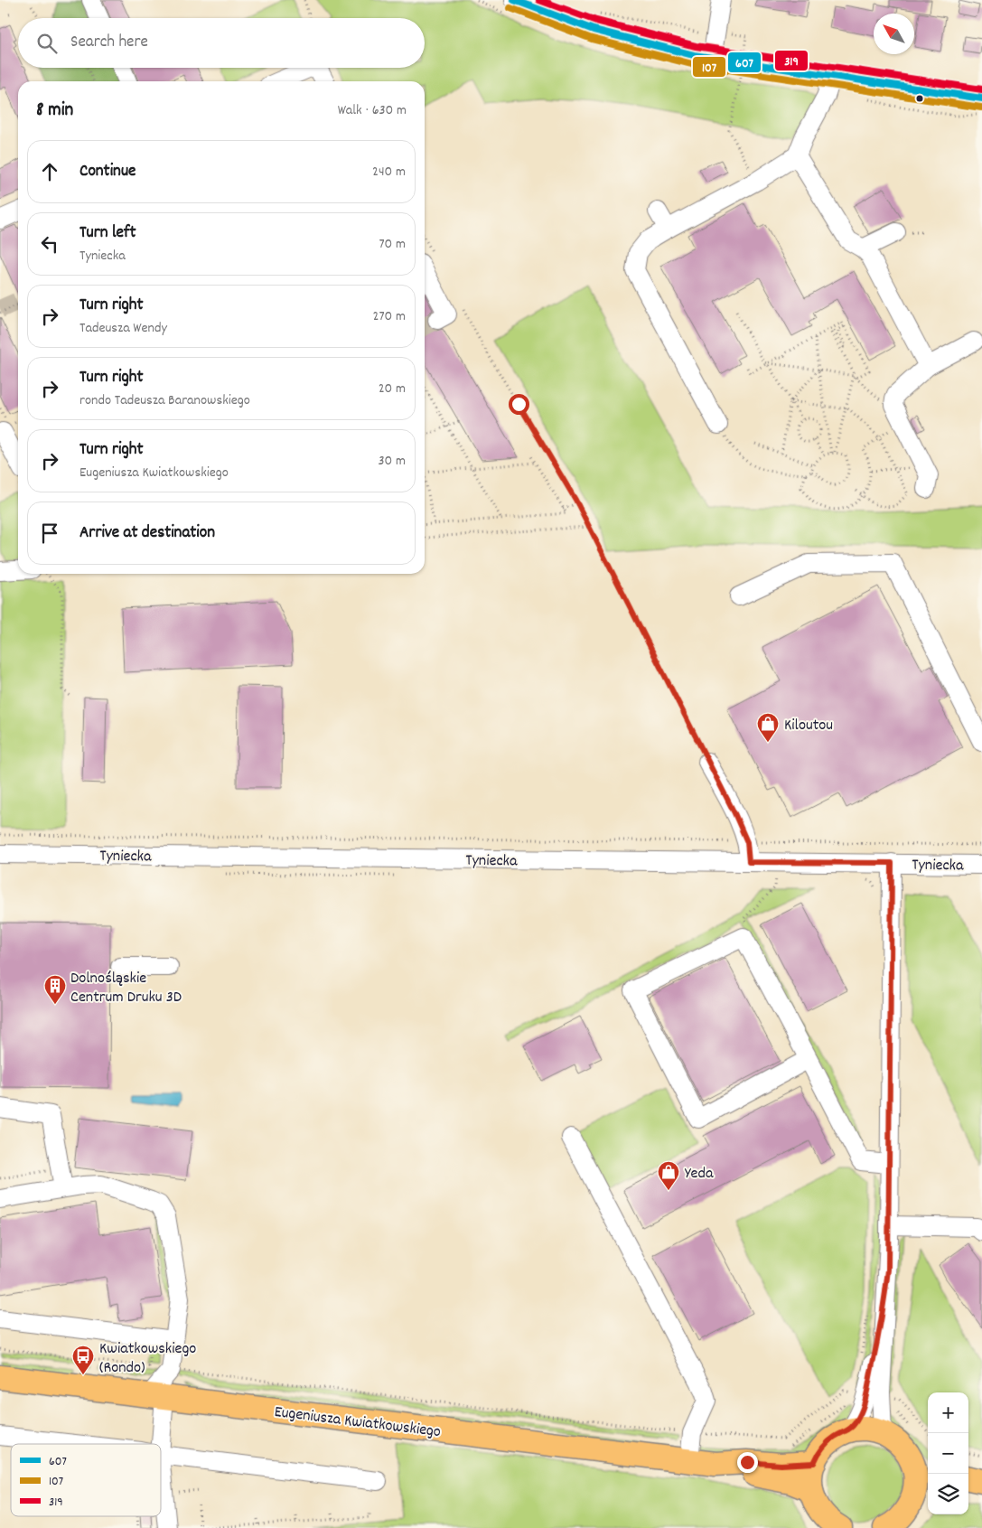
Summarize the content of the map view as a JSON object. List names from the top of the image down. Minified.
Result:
{"streets":{"main road":["Eugeniusza Kwiatkowskiego"],"street":["Tyniecka"]},"places":{"shop":["Kiloutou","Yeda"],"building":["Dolnośląskie Centrum Druku 3D"],"bus stop":["Kwiatkowskiego (Rondo)"]},"lines":["transit line 607","transit line 319","transit line 107"],"legend":["607","107","319"],"north":"top left","page":{"search":"Search here","heading":["8 min","Walk · 630 m"],"list":[["Continue","240 m"],["Turn left","Tyniecka","70 m"],["Turn right","Tadeusza Wendy","270 m"],["Turn right","rondo Tadeusza Baranowskiego","20 m"],["Turn right","Eugeniusza Kwiatkowskiego","30 m"],"Arrive at destination"],"map_buttons":["+","−"]}}
